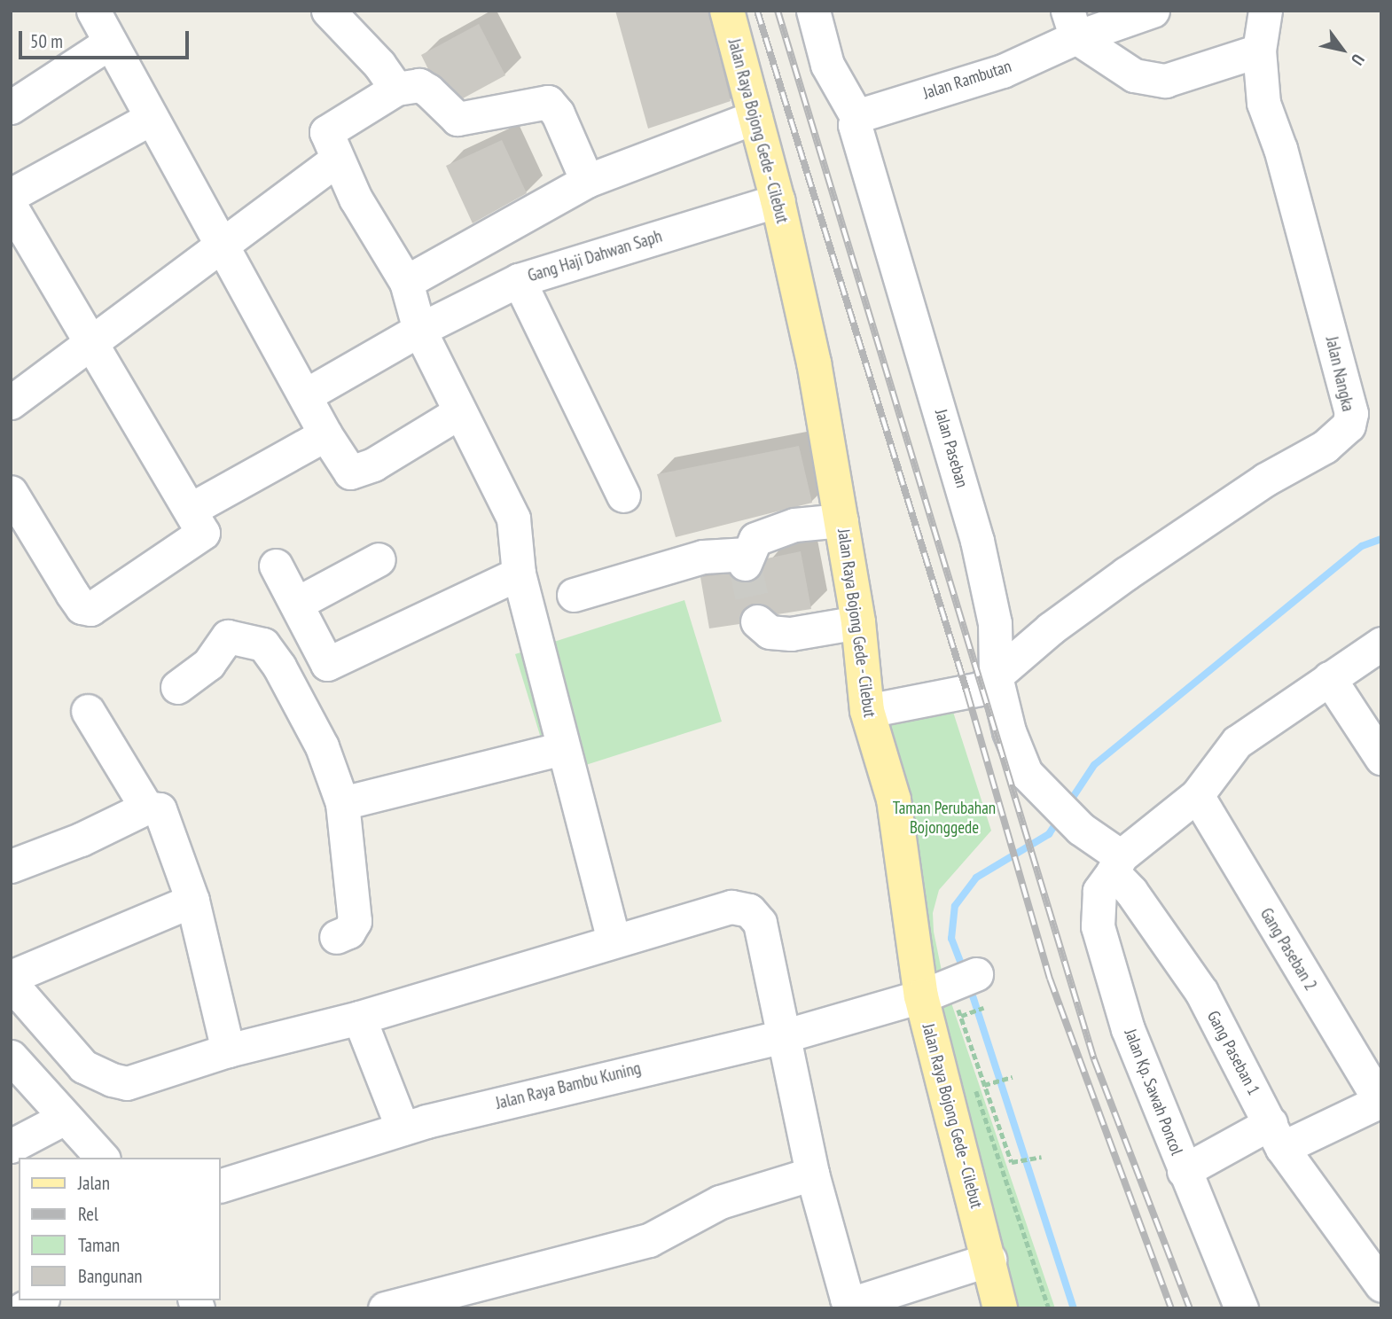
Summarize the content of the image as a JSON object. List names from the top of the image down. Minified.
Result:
{"streets":{"main road":["Jalan Raya Bojong Gede - Cilebut"],"street":["Jalan Rambutan","Gang Haji Dahwan Saph","Jalan Nangka","Jalan Paseban","Gang Paseban 2","Gang Paseban 1","Jalan Raya Bambu Kuning","Jalan Kp. Sawah Poncol"]},"crossings":[["Jalan Rambutan","Jalan Paseban"],["Jalan Raya Bojong Gede - Cilebut","Gang Haji Dahwan Saph"],["Jalan Raya Bojong Gede - Cilebut","Jalan Nangka"],["Jalan Raya Bojong Gede - Cilebut","Jalan Raya Bambu Kuning"],["Jalan Nangka","Jalan Paseban"],["Jalan Paseban","Gang Paseban 1"],["Jalan Paseban","Jalan Kp. Sawah Poncol"],["Gang Paseban 1","Jalan Kp. Sawah Poncol"]],"parks":["Taman Perubahan Bojonggede"],"legend":["Jalan","Rel","Taman","Bangunan"],"scale_bar":"50 m","north":"bottom right"}
